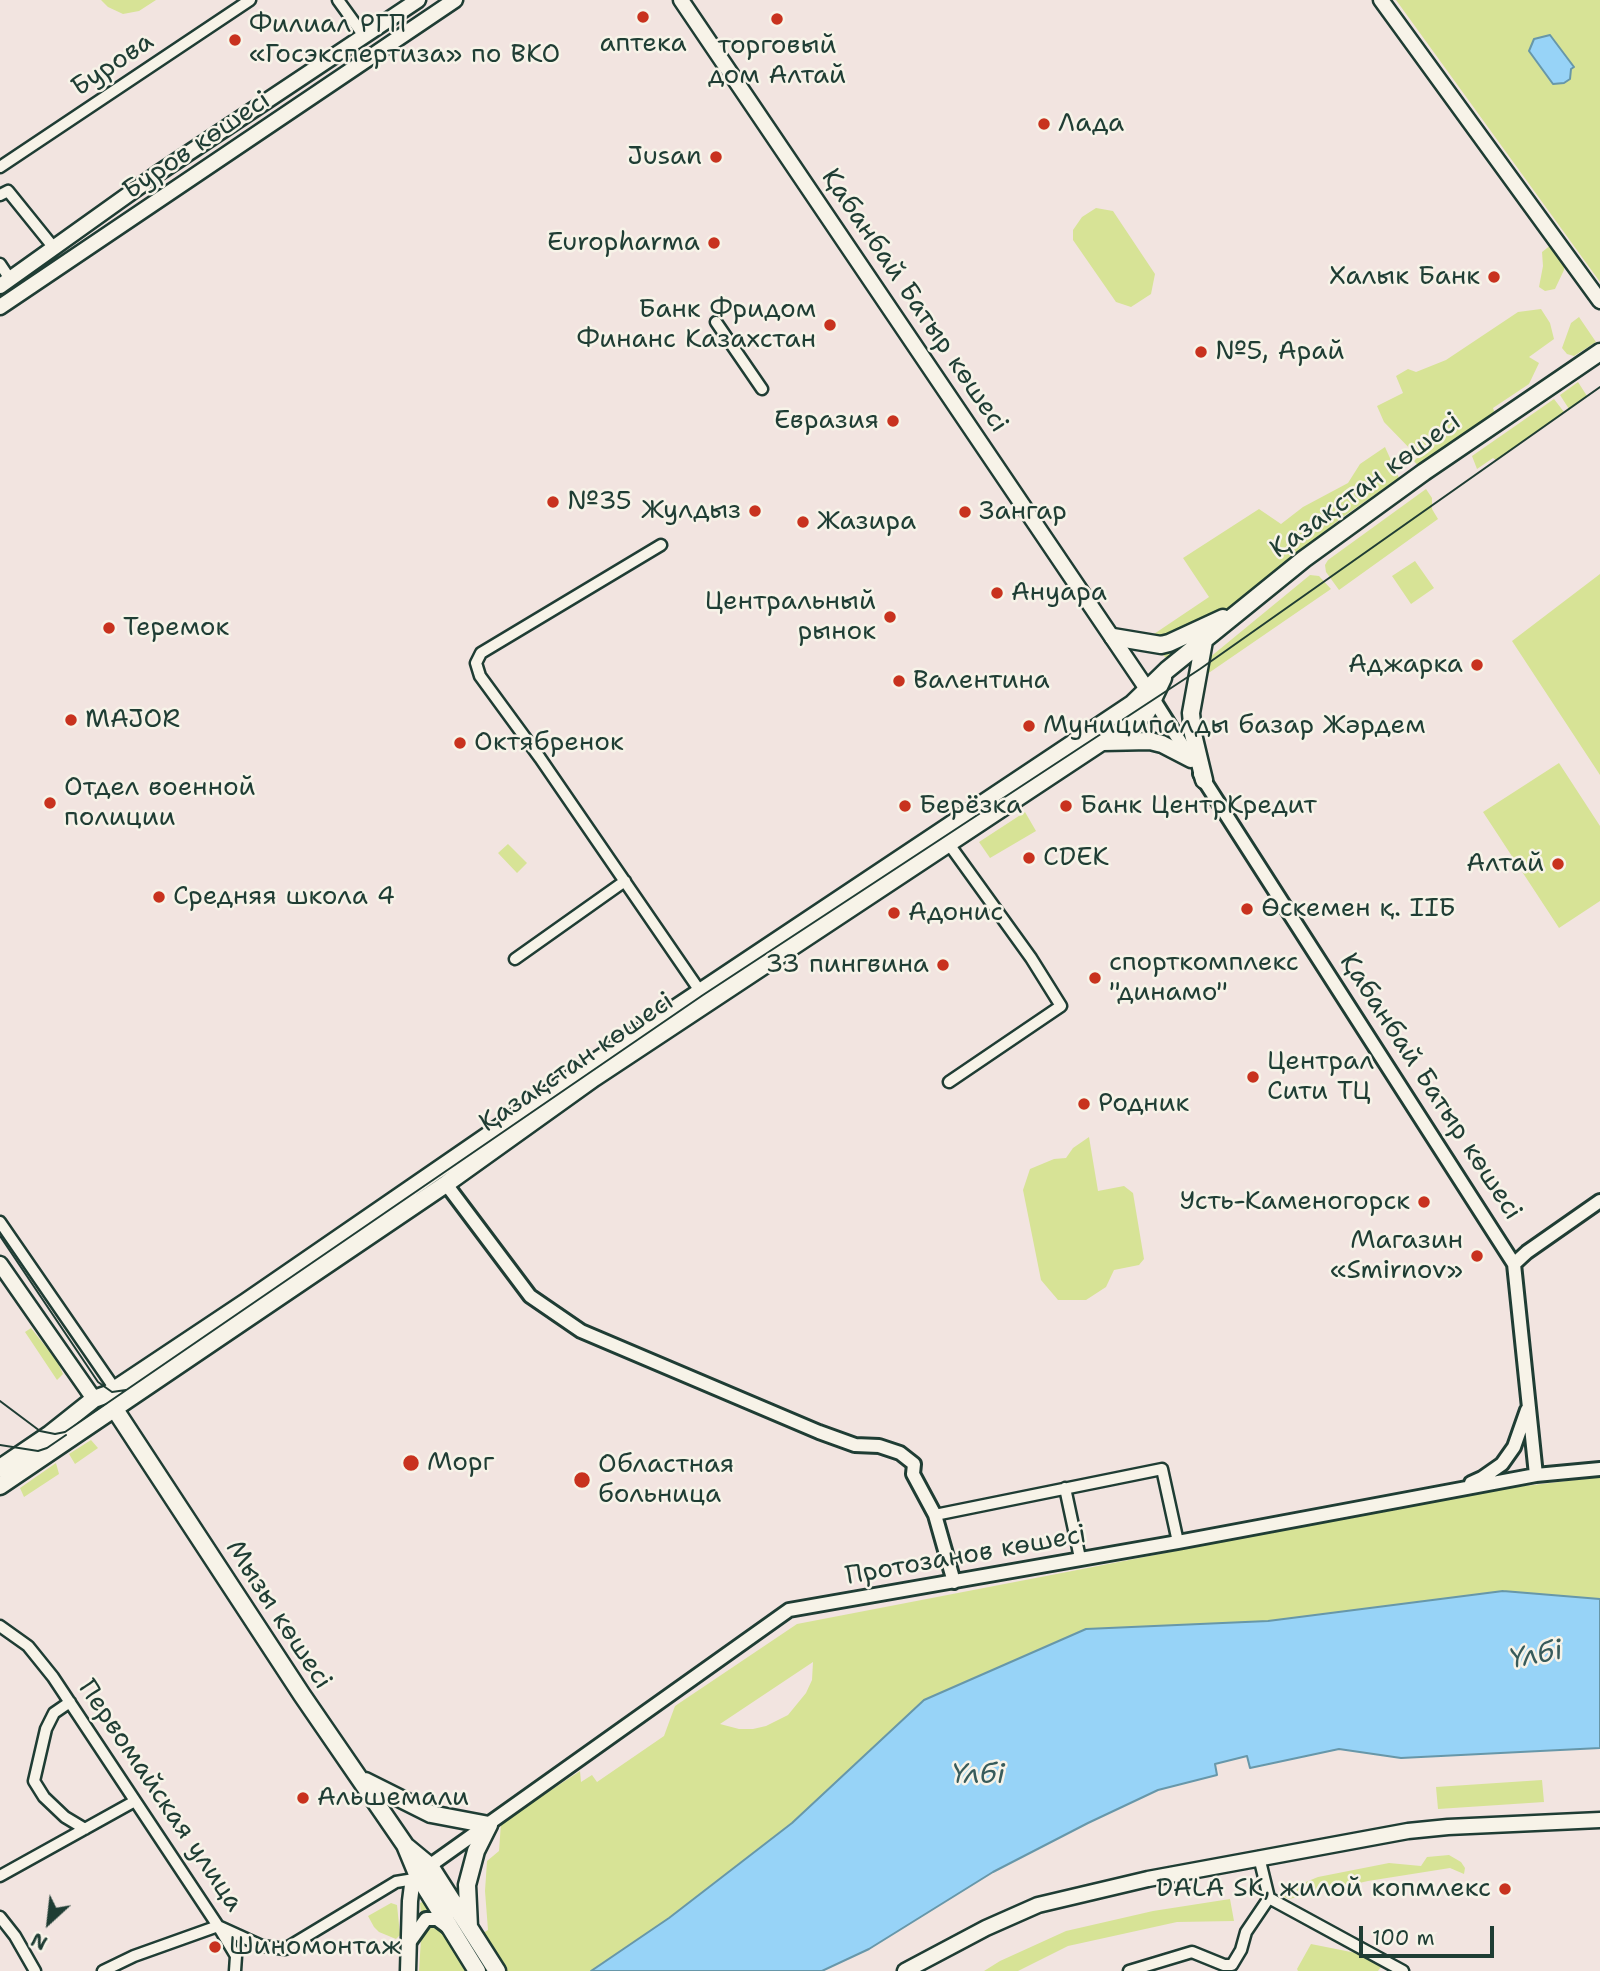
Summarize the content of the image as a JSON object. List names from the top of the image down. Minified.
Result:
{"streets":{"main road":["Буров көшесі","Қабанбай Батыр көшесі","Қазақстан көшесі","Мызы көшесі"],"street":["Бурова","Протозанов көшесі","Первомайская улица"]},"crossings":[["Қабанбай Батыр көшесі","Қазақстан көшесі"],["Қазақстан көшесі","Мызы көшесі"],["Протозанов көшесі","Мызы көшесі"],["Протозанов көшесі","Первомайская улица"],["Мызы көшесі","Первомайская улица"]],"water":["Үлбі"],"places":["аптека","торговый дом Алтай","Филиал РГП «Госэкспертиза» по ВКО","Лада","Jusan","Europharma","Халык Банк","Банк Фридом Финанс Казахстан","№5, Арай","Евразия","№35","Жулдыз","Зангар","Жазира","Ануара","Центральный рынок","Теремок","Аджарка","Валентина","MAJOR","Муниципалды базар Жәрдем","Октябренок","Отдел военной полиции","Берёзка","Банк ЦентрКредит","CDEK","Алтай","Средняя школа 4","Өскемен қ. ІІБ","Адонис","33 пингвина","спорткомплекс \"динамо\"","Централ Сити ТЦ","Родник","Усть-Каменогорск","Магазин «Smirnov»","Морг","Областная больница","Альшемали","DALA SK, жилой копмлекс","Шиномонтаж"],"scale_bar":"100 m","north":"bottom left"}
